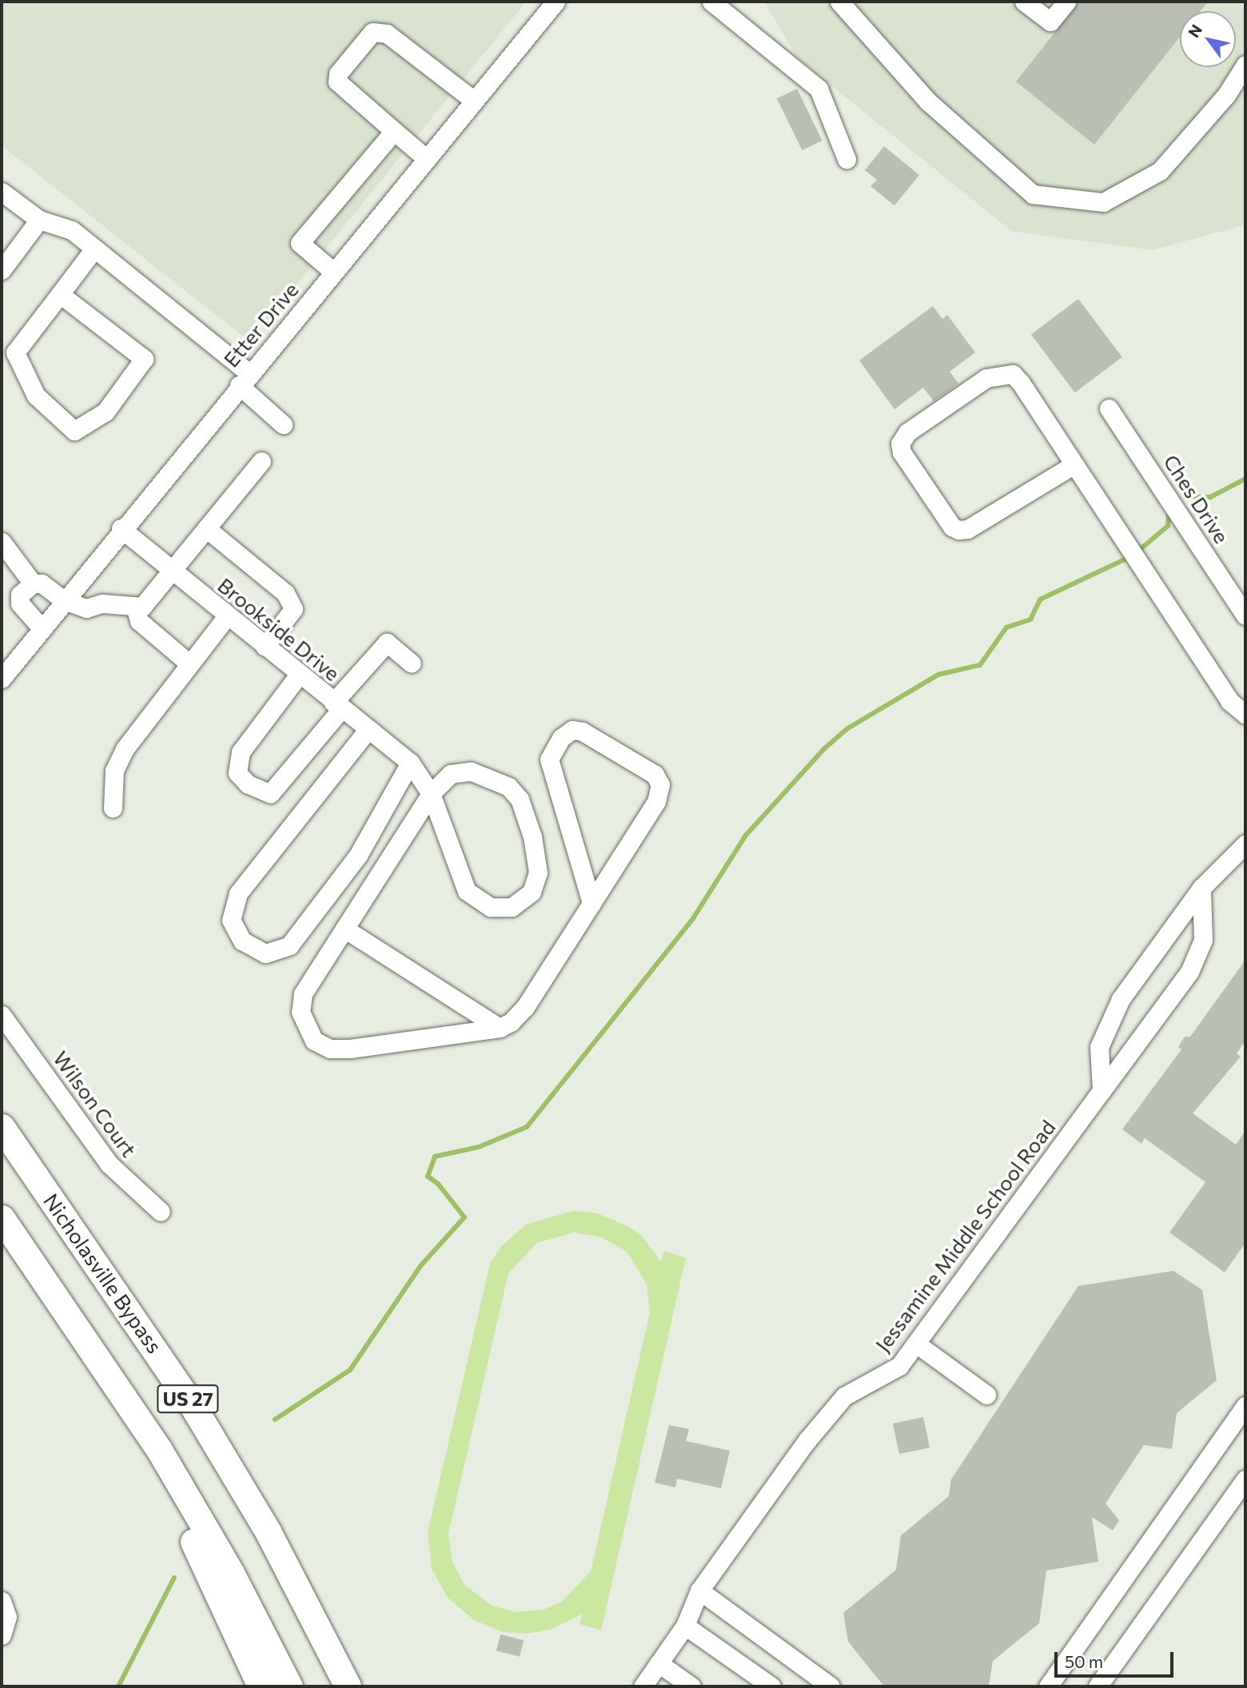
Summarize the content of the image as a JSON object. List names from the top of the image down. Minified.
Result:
{"streets":{"highway":["Nicholasville Bypass","US 27"],"street":["Etter Drive","Ches Drive","Brookside Drive","Wilson Court","Jessamine Middle School Road"]},"crossings":[["Etter Drive","Brookside Drive"]],"scale_bar":"50 m","north":"top left"}
